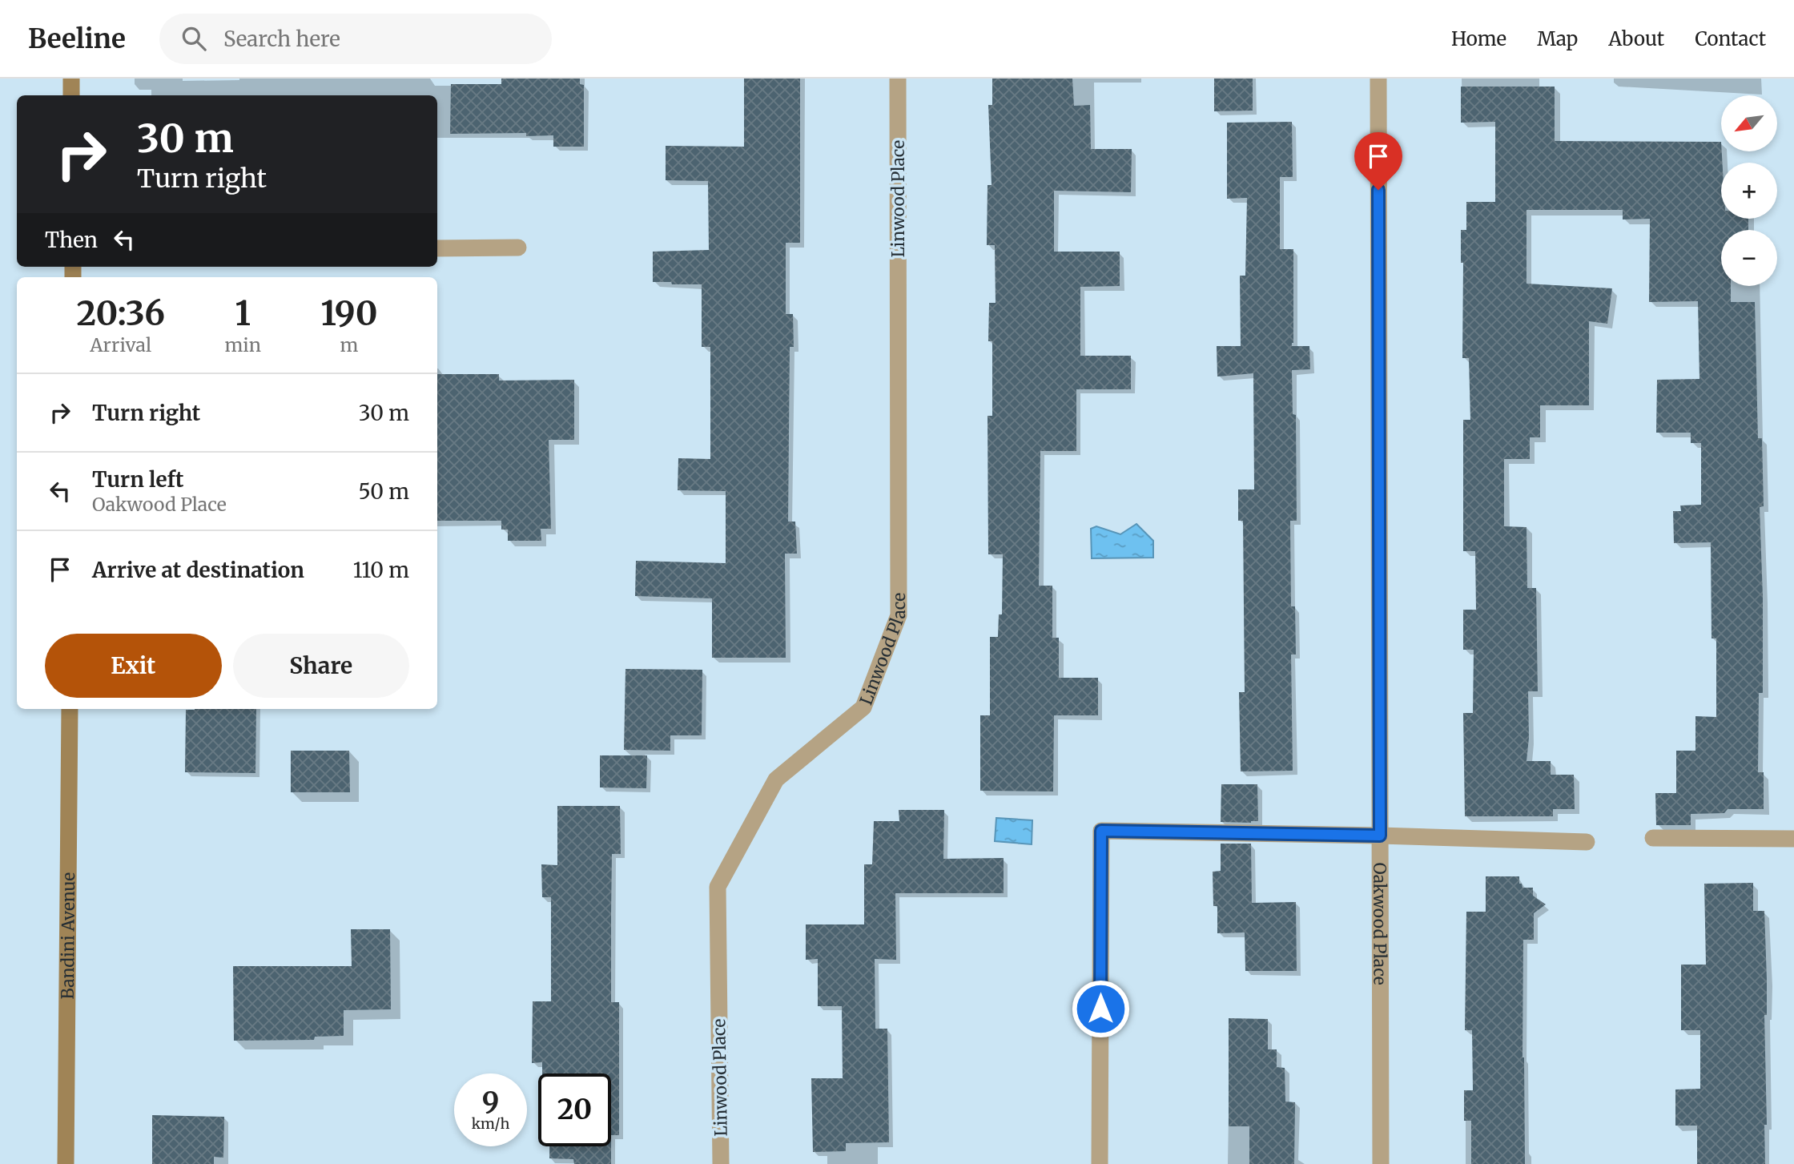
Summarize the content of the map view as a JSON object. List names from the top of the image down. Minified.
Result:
{"streets":{"street":["Linwood Place","Oakwood Place","Bandini Avenue"]},"north":"bottom left","page":{"header":"Beeline","search":"Search here","nav":["Home","Map","About","Contact"],"map_buttons":["+","−"],"turn":["30 m","Turn right"],"then":"Then","eta":["20:36","Arrival","1","min","190","m"],"list":[{"name":"Turn right","value":"30 m"},{"name":"Turn left","note":"Oakwood Place","value":"50 m"},{"name":"Arrive at destination","value":"110 m"}],"buttons":["Exit","Share"],"speed":"9 km/h","limit":"20"}}
